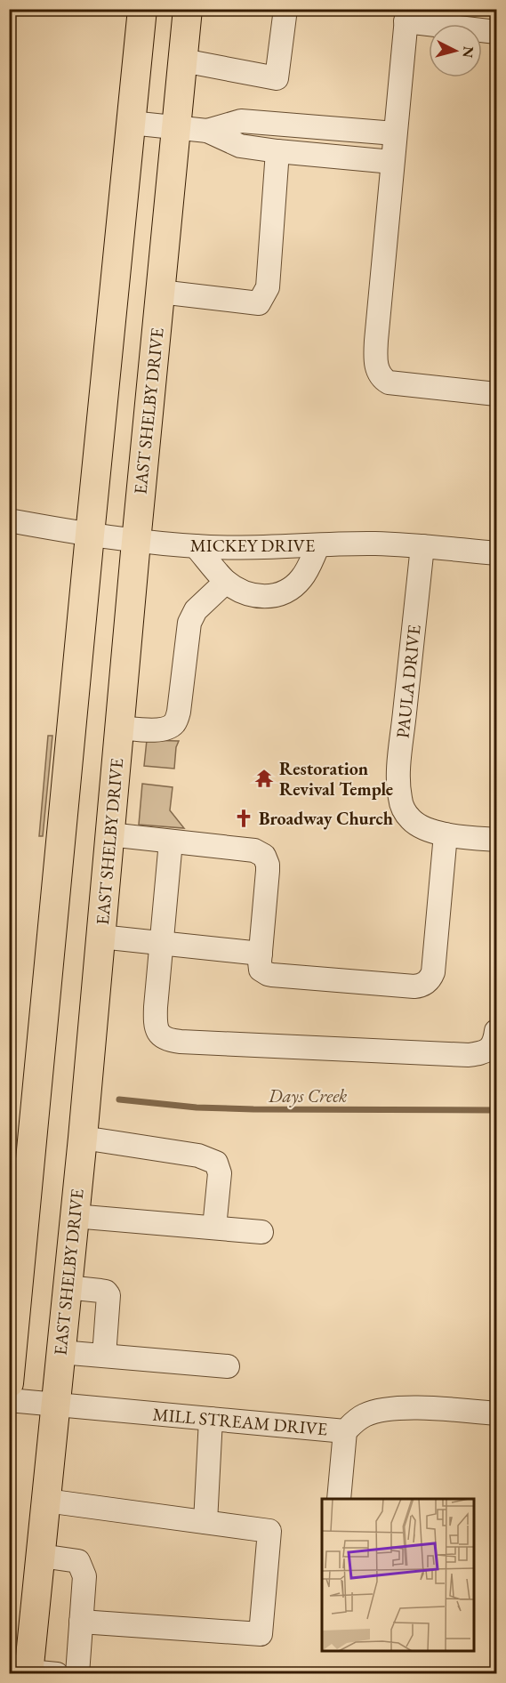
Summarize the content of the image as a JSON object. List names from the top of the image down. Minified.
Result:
{"streets":{"main road":["EAST SHELBY DRIVE"],"street":["MICKEY DRIVE","PAULA DRIVE","MILL STREAM DRIVE"]},"crossings":[["EAST SHELBY DRIVE","MICKEY DRIVE"],["EAST SHELBY DRIVE","MILL STREAM DRIVE"],["MICKEY DRIVE","PAULA DRIVE"]],"water":["Days Creek"],"places":{"temple":["Restoration Revival Temple"],"church":["Broadway Church"]},"north":"right"}
